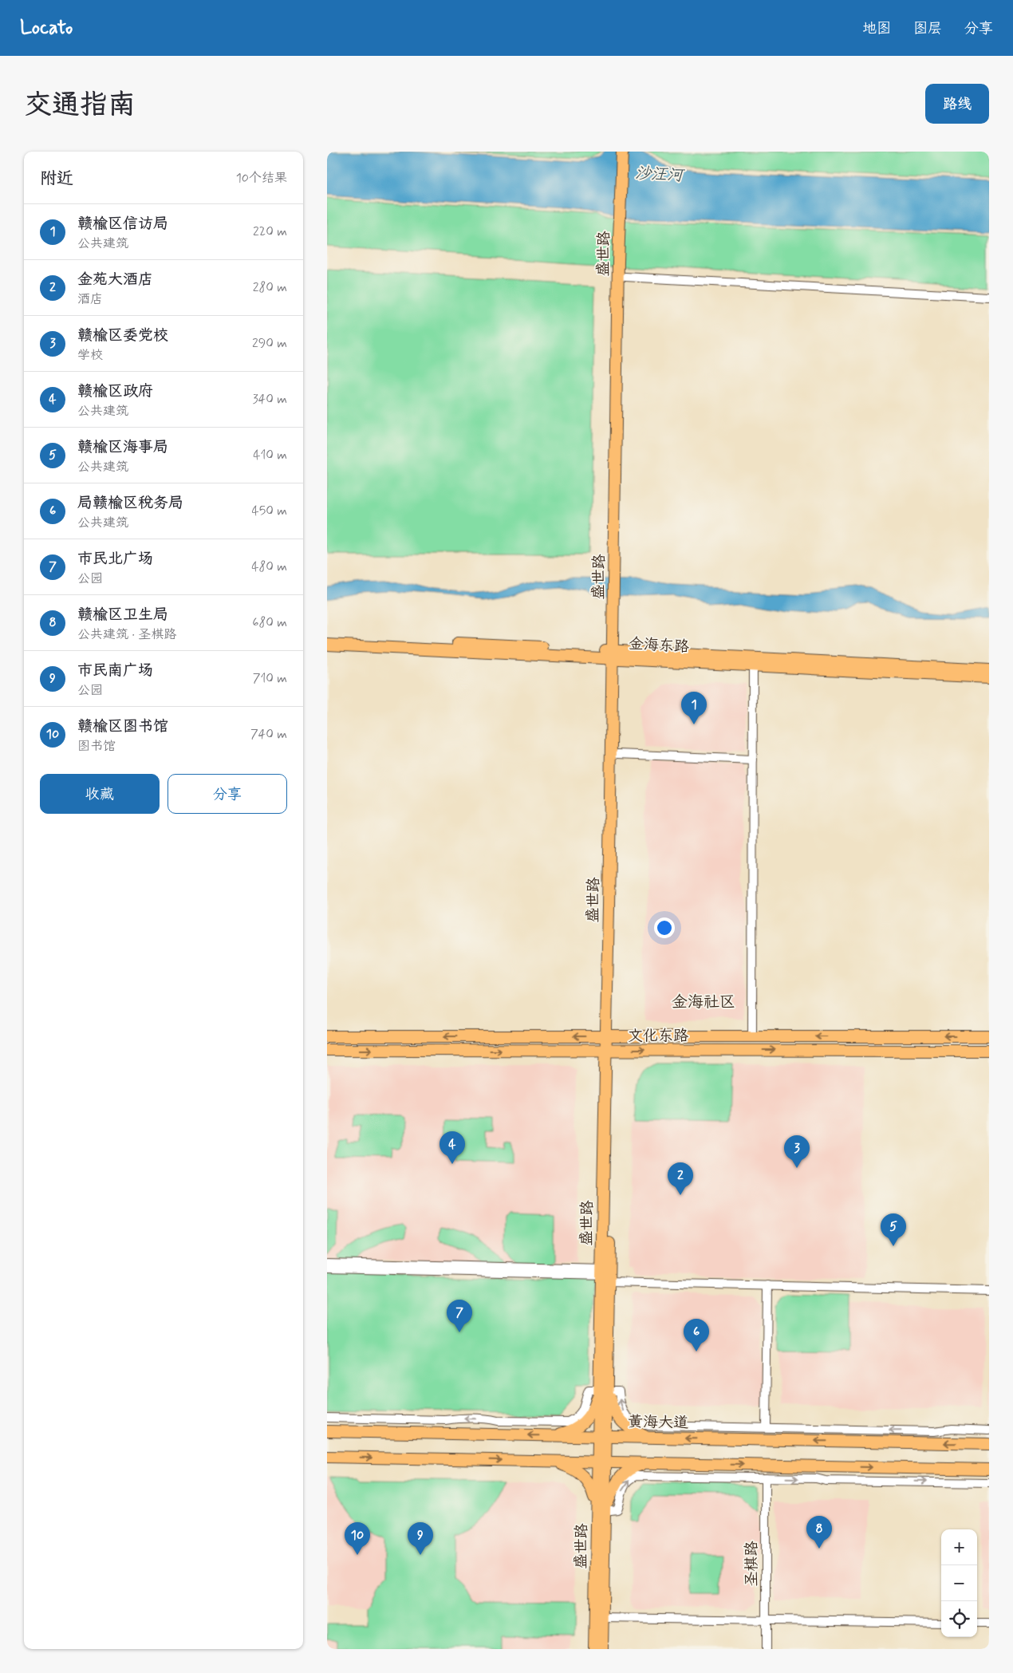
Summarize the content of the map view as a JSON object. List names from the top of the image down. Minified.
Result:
{"streets":{"main road":["盛世路","金海东路","文化东路","黄海大道"],"street":["圣棋路"]},"crossings":[["盛世路","金海东路"],["盛世路","文化东路"],["盛世路","黄海大道"]],"districts":["金海社区"],"water":["沙汪河"],"page":{"header":"Locato","nav":["地图","图层","分享"],"buttons":["路线",["收藏","分享"]],"title":"交通指南","heading":["附近","10个结果"],"list":[{"mark":"1","name":"赣榆区信访局","note":"公共建筑","value":"220 m"},{"mark":"2","name":"金苑大酒店","note":"酒店","value":"280 m"},{"mark":"3","name":"赣榆区委党校","note":"学校","value":"290 m"},{"mark":"4","name":"赣榆区政府","note":"公共建筑","value":"340 m"},{"mark":"5","name":"赣榆区海事局","note":"公共建筑","value":"410 m"},{"mark":"6","name":"局赣榆区税务局","note":"公共建筑","value":"450 m"},{"mark":"7","name":"市民北广场","note":"公园","value":"480 m"},{"mark":"8","name":"赣榆区卫生局","note":"公共建筑 · 圣棋路","value":"680 m"},{"mark":"9","name":"市民南广场","note":"公园","value":"710 m"},{"mark":"10","name":"赣榆区图书馆","note":"图书馆","value":"740 m"}],"pins":["1","4","3","2","5","7","6","8","9","10"],"map_buttons":["+","−"]}}
